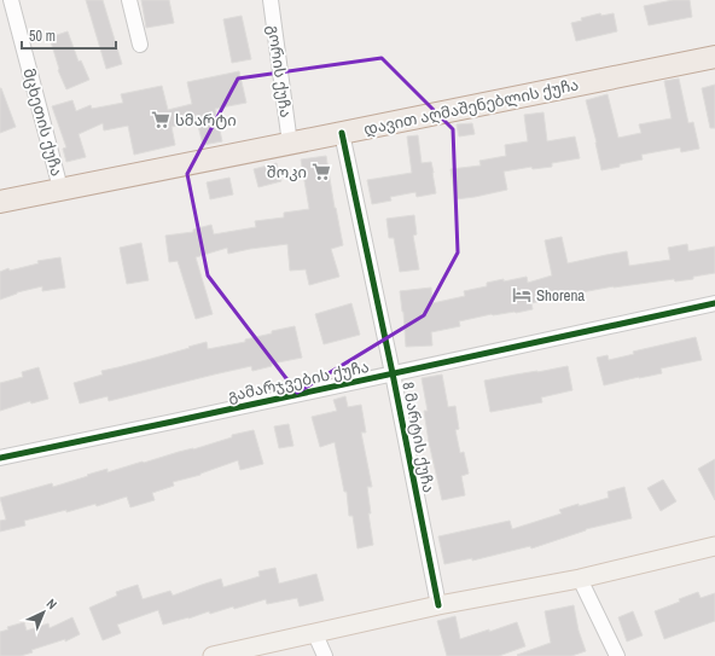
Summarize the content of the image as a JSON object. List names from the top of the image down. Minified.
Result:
{"streets":{"highway":["დავით აღმაშენებლის ქუჩა"],"street":["გორის ქუჩა","მცხეთის ქუჩა","გამარჯვების ქუჩა","8 მარტის ქუჩა"]},"crossings":[["გორის ქუჩა","დავით აღმაშენებლის ქუჩა"],["დავით აღმაშენებლის ქუჩა","მცხეთის ქუჩა"],["დავით აღმაშენებლის ქუჩა","8 მარტის ქუჩა"],["გამარჯვების ქუჩა","8 მარტის ქუჩა"]],"places":{"supermarket":["სმარტი","შოკი"],"hotel":["Shorena"]},"scale_bar":"50 m","north":"top right"}
